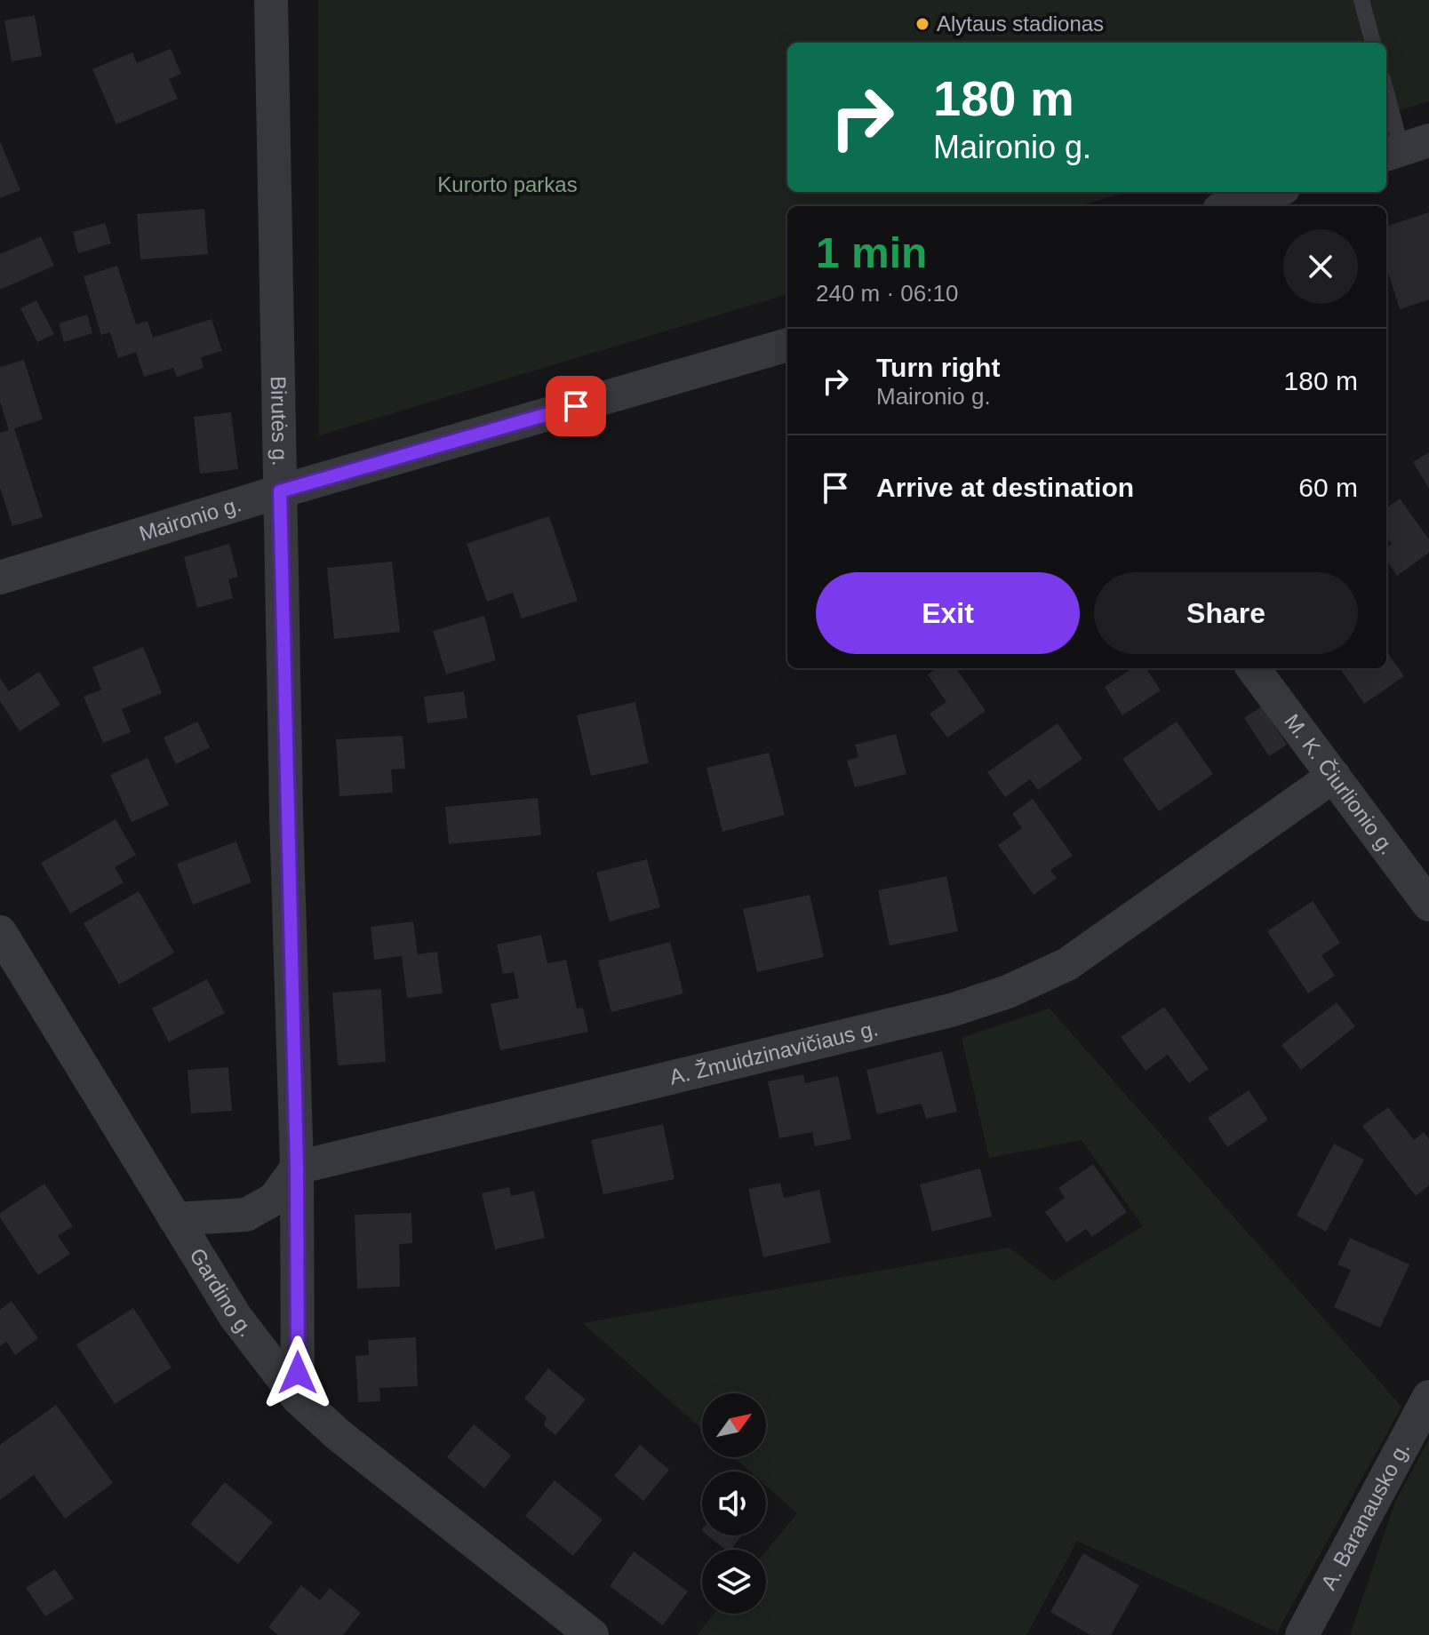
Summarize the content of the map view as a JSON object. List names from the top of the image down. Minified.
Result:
{"streets":{"street":["Birutės g.","Maironio g.","M. K. Čiurlionio g.","A. Žmuidzinavičiaus g.","Gardino g.","A. Baranausko g."]},"crossings":[["Birutės g.","Maironio g."],["Birutės g.","A. Žmuidzinavičiaus g."],["Birutės g.","Gardino g."],["M. K. Čiurlionio g.","A. Žmuidzinavičiaus g."]],"parks":["Kurorto parkas"],"places":["Alytaus stadionas"],"north":"top right","page":{"turn":["180 m","Maironio g."],"heading":["1 min","240 m · 06:10"],"list":[{"name":"Turn right","note":"Maironio g.","value":"180 m"},{"name":"Arrive at destination","value":"60 m"}],"buttons":["Exit","Share"]}}
